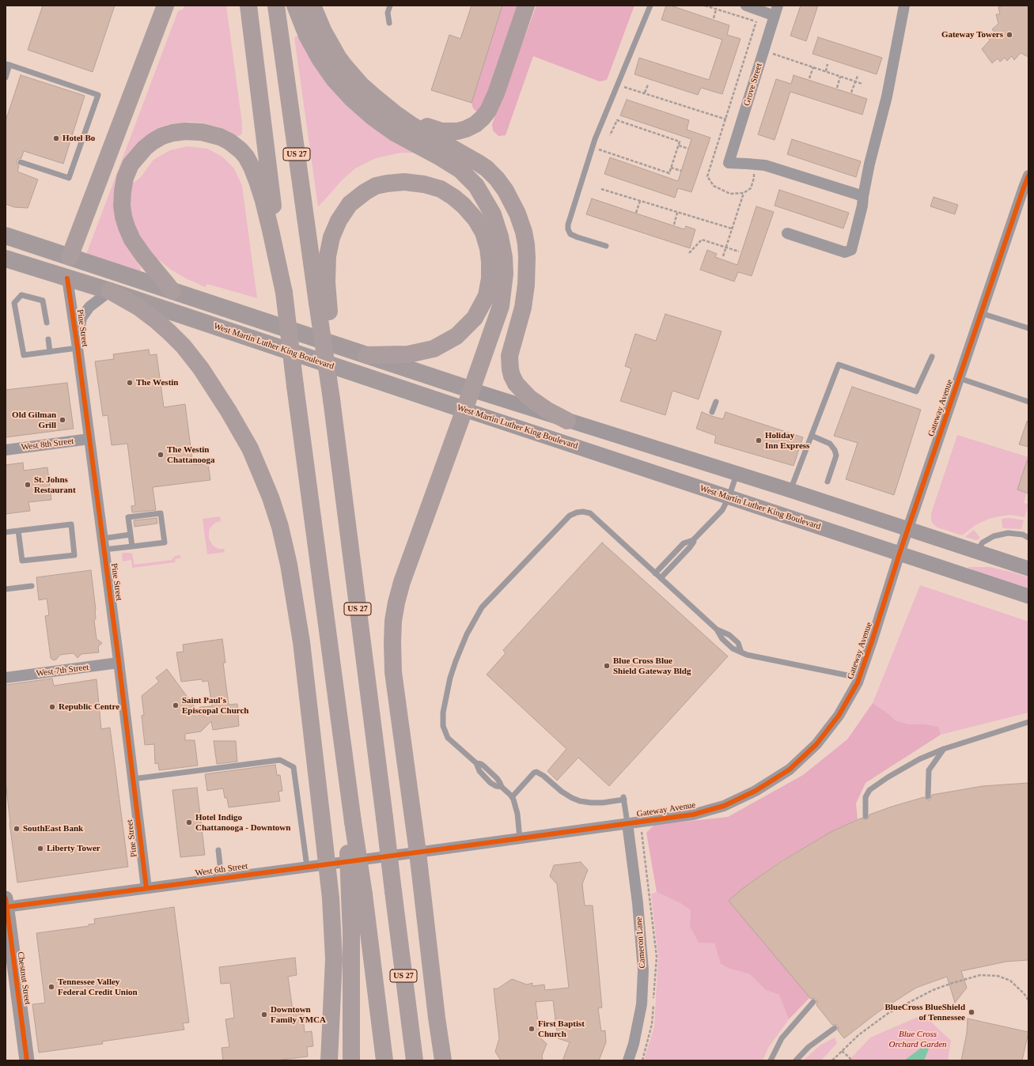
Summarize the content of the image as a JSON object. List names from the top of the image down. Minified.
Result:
{"streets":{"highway":["US 27"],"main road":["West Martin Luther King Boulevard","Chestnut Street"],"street":["Grove Street","Pine Street","Gateway Avenue","West 8th Street","West 7th Street","West 6th Street","Cameron Lane"]},"crossings":[["Pine Street","West Martin Luther King Boulevard"],["Pine Street","West 8th Street"],["Pine Street","West 7th Street"],["Pine Street","West 6th Street"],["West Martin Luther King Boulevard","Gateway Avenue"],["Gateway Avenue","West 6th Street"],["Gateway Avenue","Cameron Lane"],["West 6th Street","Chestnut Street"]],"parks":["Blue Cross Orchard Garden"],"places":["Gateway Towers","Hotel Bo","The Westin","Old Gilman Grill","Holiday Inn Express","The Westin Chattanooga","St. Johns Restaurant","Blue Cross Blue Shield Gateway Bldg","Saint Paul's Episcopal Church","Republic Centre","Hotel Indigo Chattanooga - Downtown","SouthEast Bank","Liberty Tower","Tennessee Valley Federal Credit Union","BlueCross BlueShield of Tennessee","Downtown Family YMCA","First Baptist Church"]}
